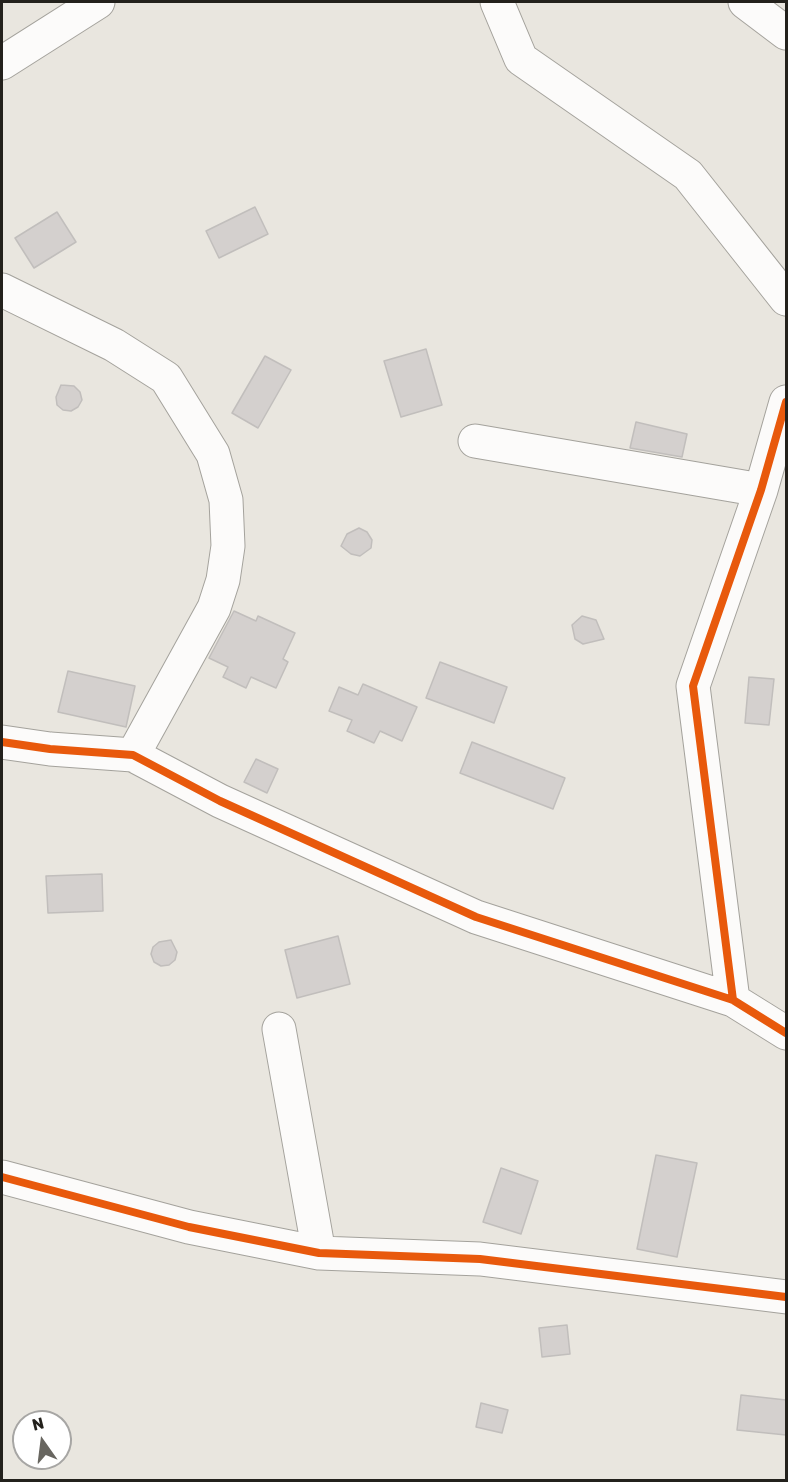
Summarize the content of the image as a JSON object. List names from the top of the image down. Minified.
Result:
{"north":"top"}
